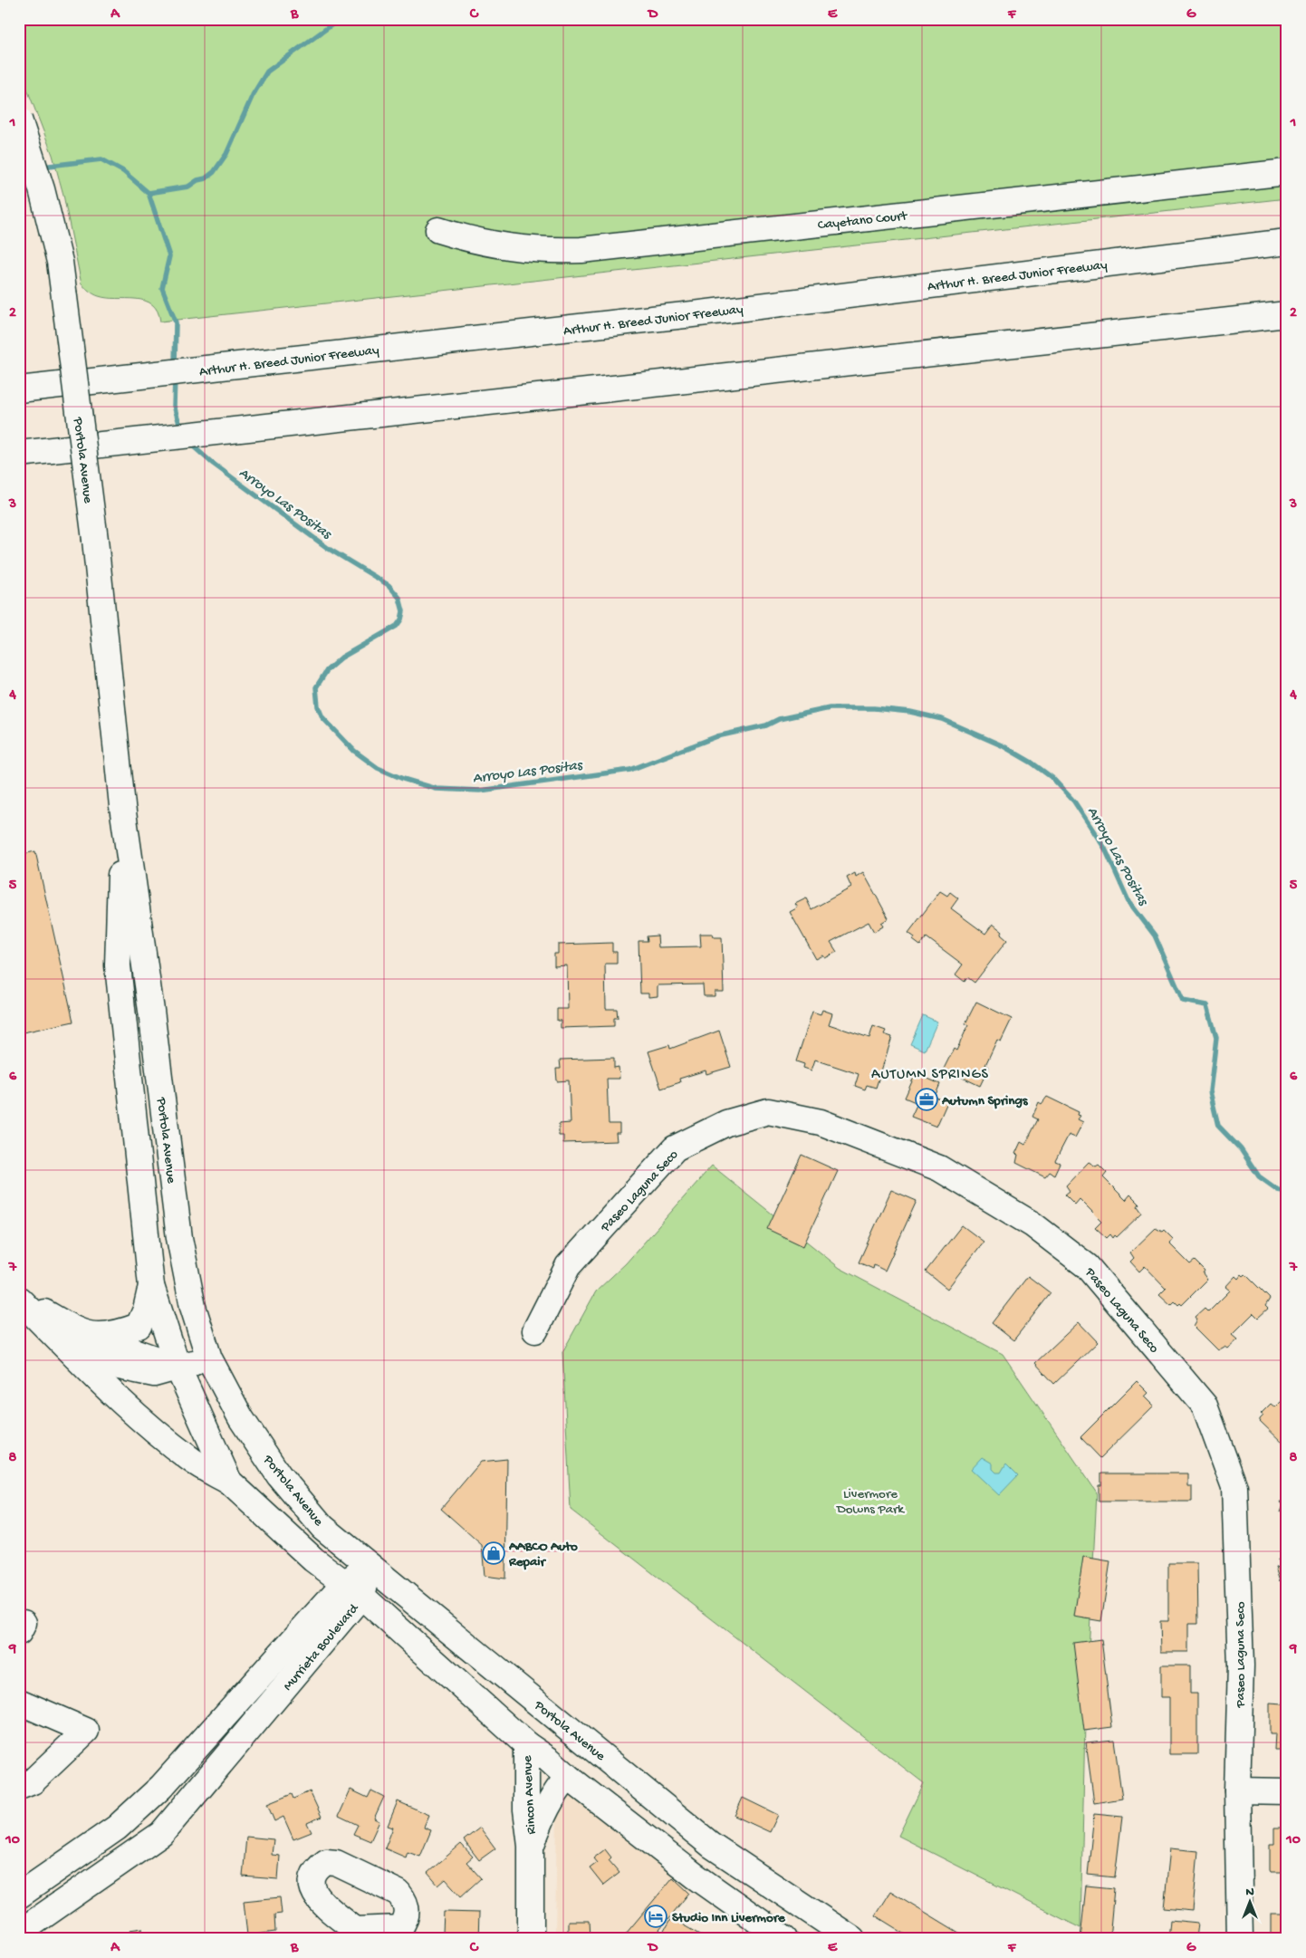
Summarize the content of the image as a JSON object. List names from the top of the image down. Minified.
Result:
{"streets":{"main road":["Cayetano Court","Arthur H. Breed Junior Freeway","Portola Avenue","Paseo Laguna Seco","Murrieta Boulevard","Rincon Avenue"]},"crossings":[["Portola Avenue","Murrieta Boulevard"],["Portola Avenue","Rincon Avenue"]],"districts":["AUTUMN SPRINGS"],"water":["Arroyo Las Positas"],"parks":["Livermore Downs Park"],"places":{"office":["Autumn Springs"],"shop":["AABCO Auto Repair"],"hotel":["Studio Inn Livermore"]},"north":"top","grid":{"columns":["A","B","C","D","E","F","G"],"rows":["1","2","3","4","5","6","7","8","9","10"]}}
